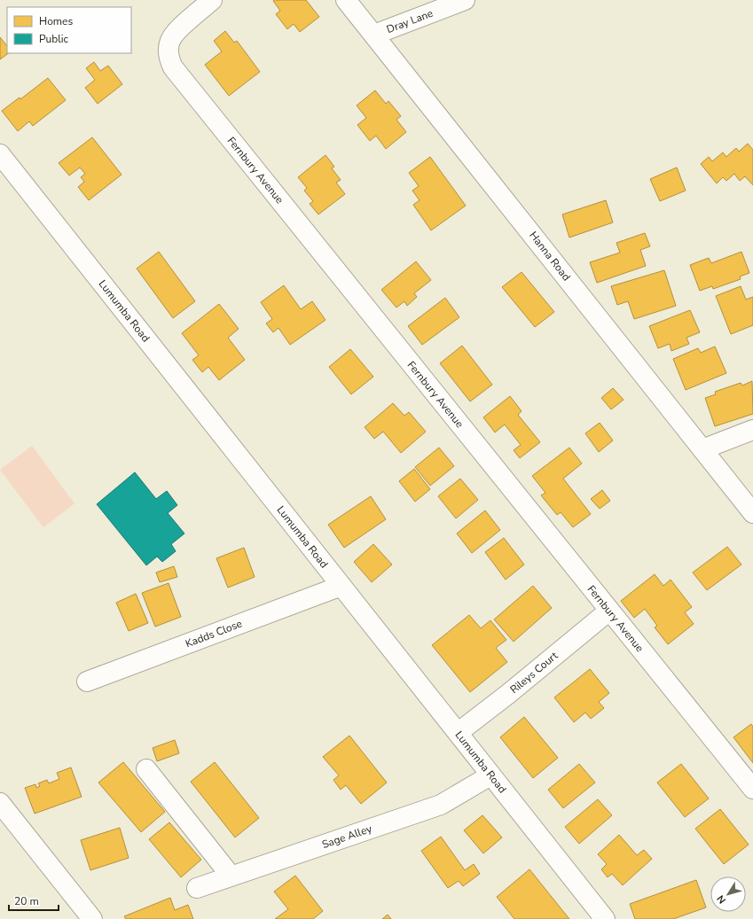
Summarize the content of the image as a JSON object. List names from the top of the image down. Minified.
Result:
{"streets":{"street":["Dray Lane","Fernbury Avenue","Hanna Road","Lumumba Road","Kadds Close","Rileys Court","Sage Alley"]},"crossings":[["Dray Lane","Hanna Road"],["Fernbury Avenue","Rileys Court"],["Lumumba Road","Kadds Close"],["Lumumba Road","Rileys Court"],["Lumumba Road","Sage Alley"]],"legend":["Homes","Public"],"scale_bar":"20 m","north":"bottom left"}
